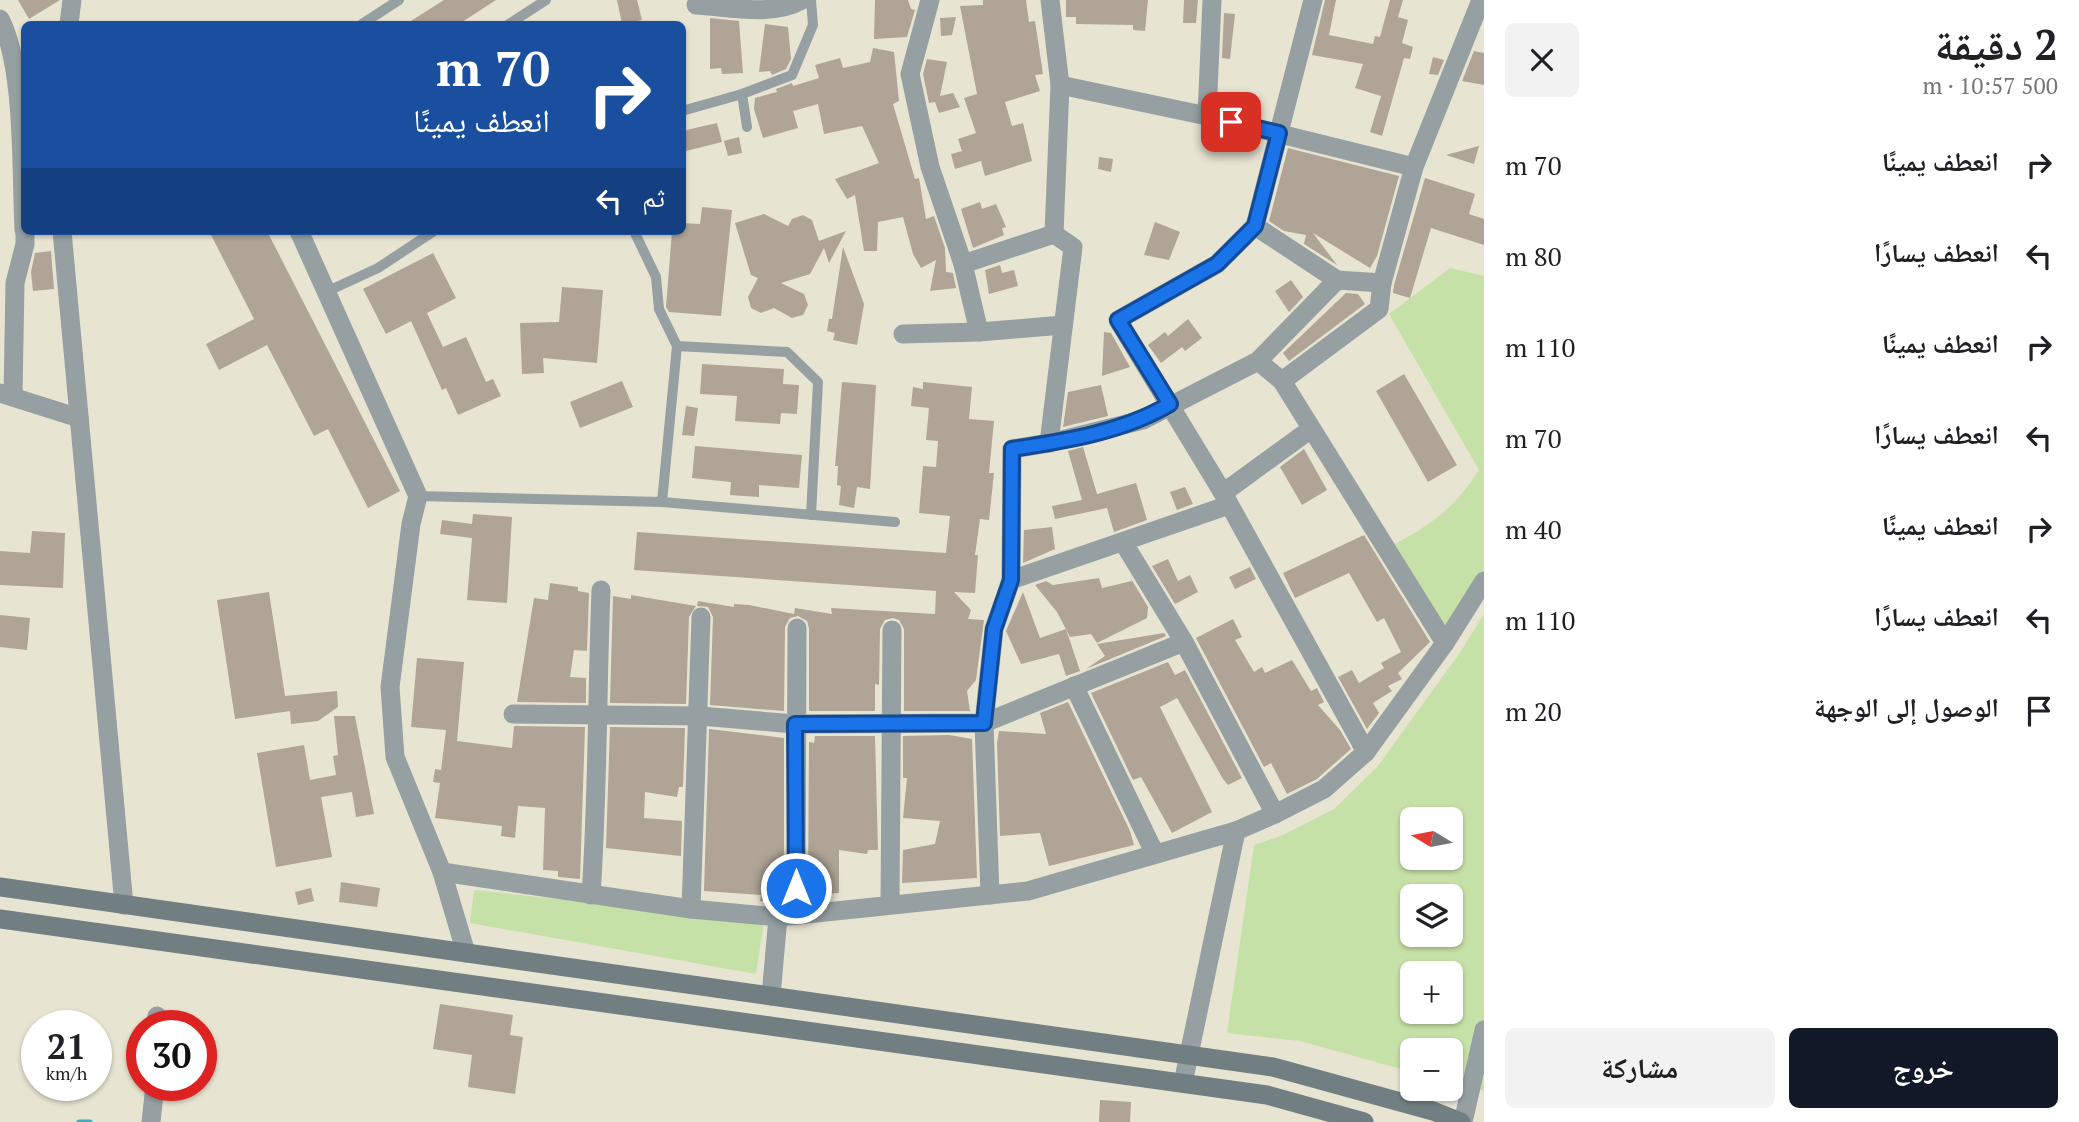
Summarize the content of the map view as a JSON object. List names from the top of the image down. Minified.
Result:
{"north":"left","page":{"heading":["2 دقيقة","500 m · 10:57"],"turn":["70 m","انعطف يمينًا"],"list":[{"name":"انعطف يمينًا","value":"70 m"},{"name":"انعطف يسارًا","value":"80 m"},{"name":"انعطف يمينًا","value":"110 m"},{"name":"انعطف يسارًا","value":"70 m"},{"name":"انعطف يمينًا","value":"40 m"},{"name":"انعطف يسارًا","value":"110 m"},{"name":"الوصول إلى الوجهة","value":"20 m"}],"then":"ثم","map_buttons":["+","−"],"speed":"21 km/h","limit":"30","buttons":["خروج","مشاركة"]}}
